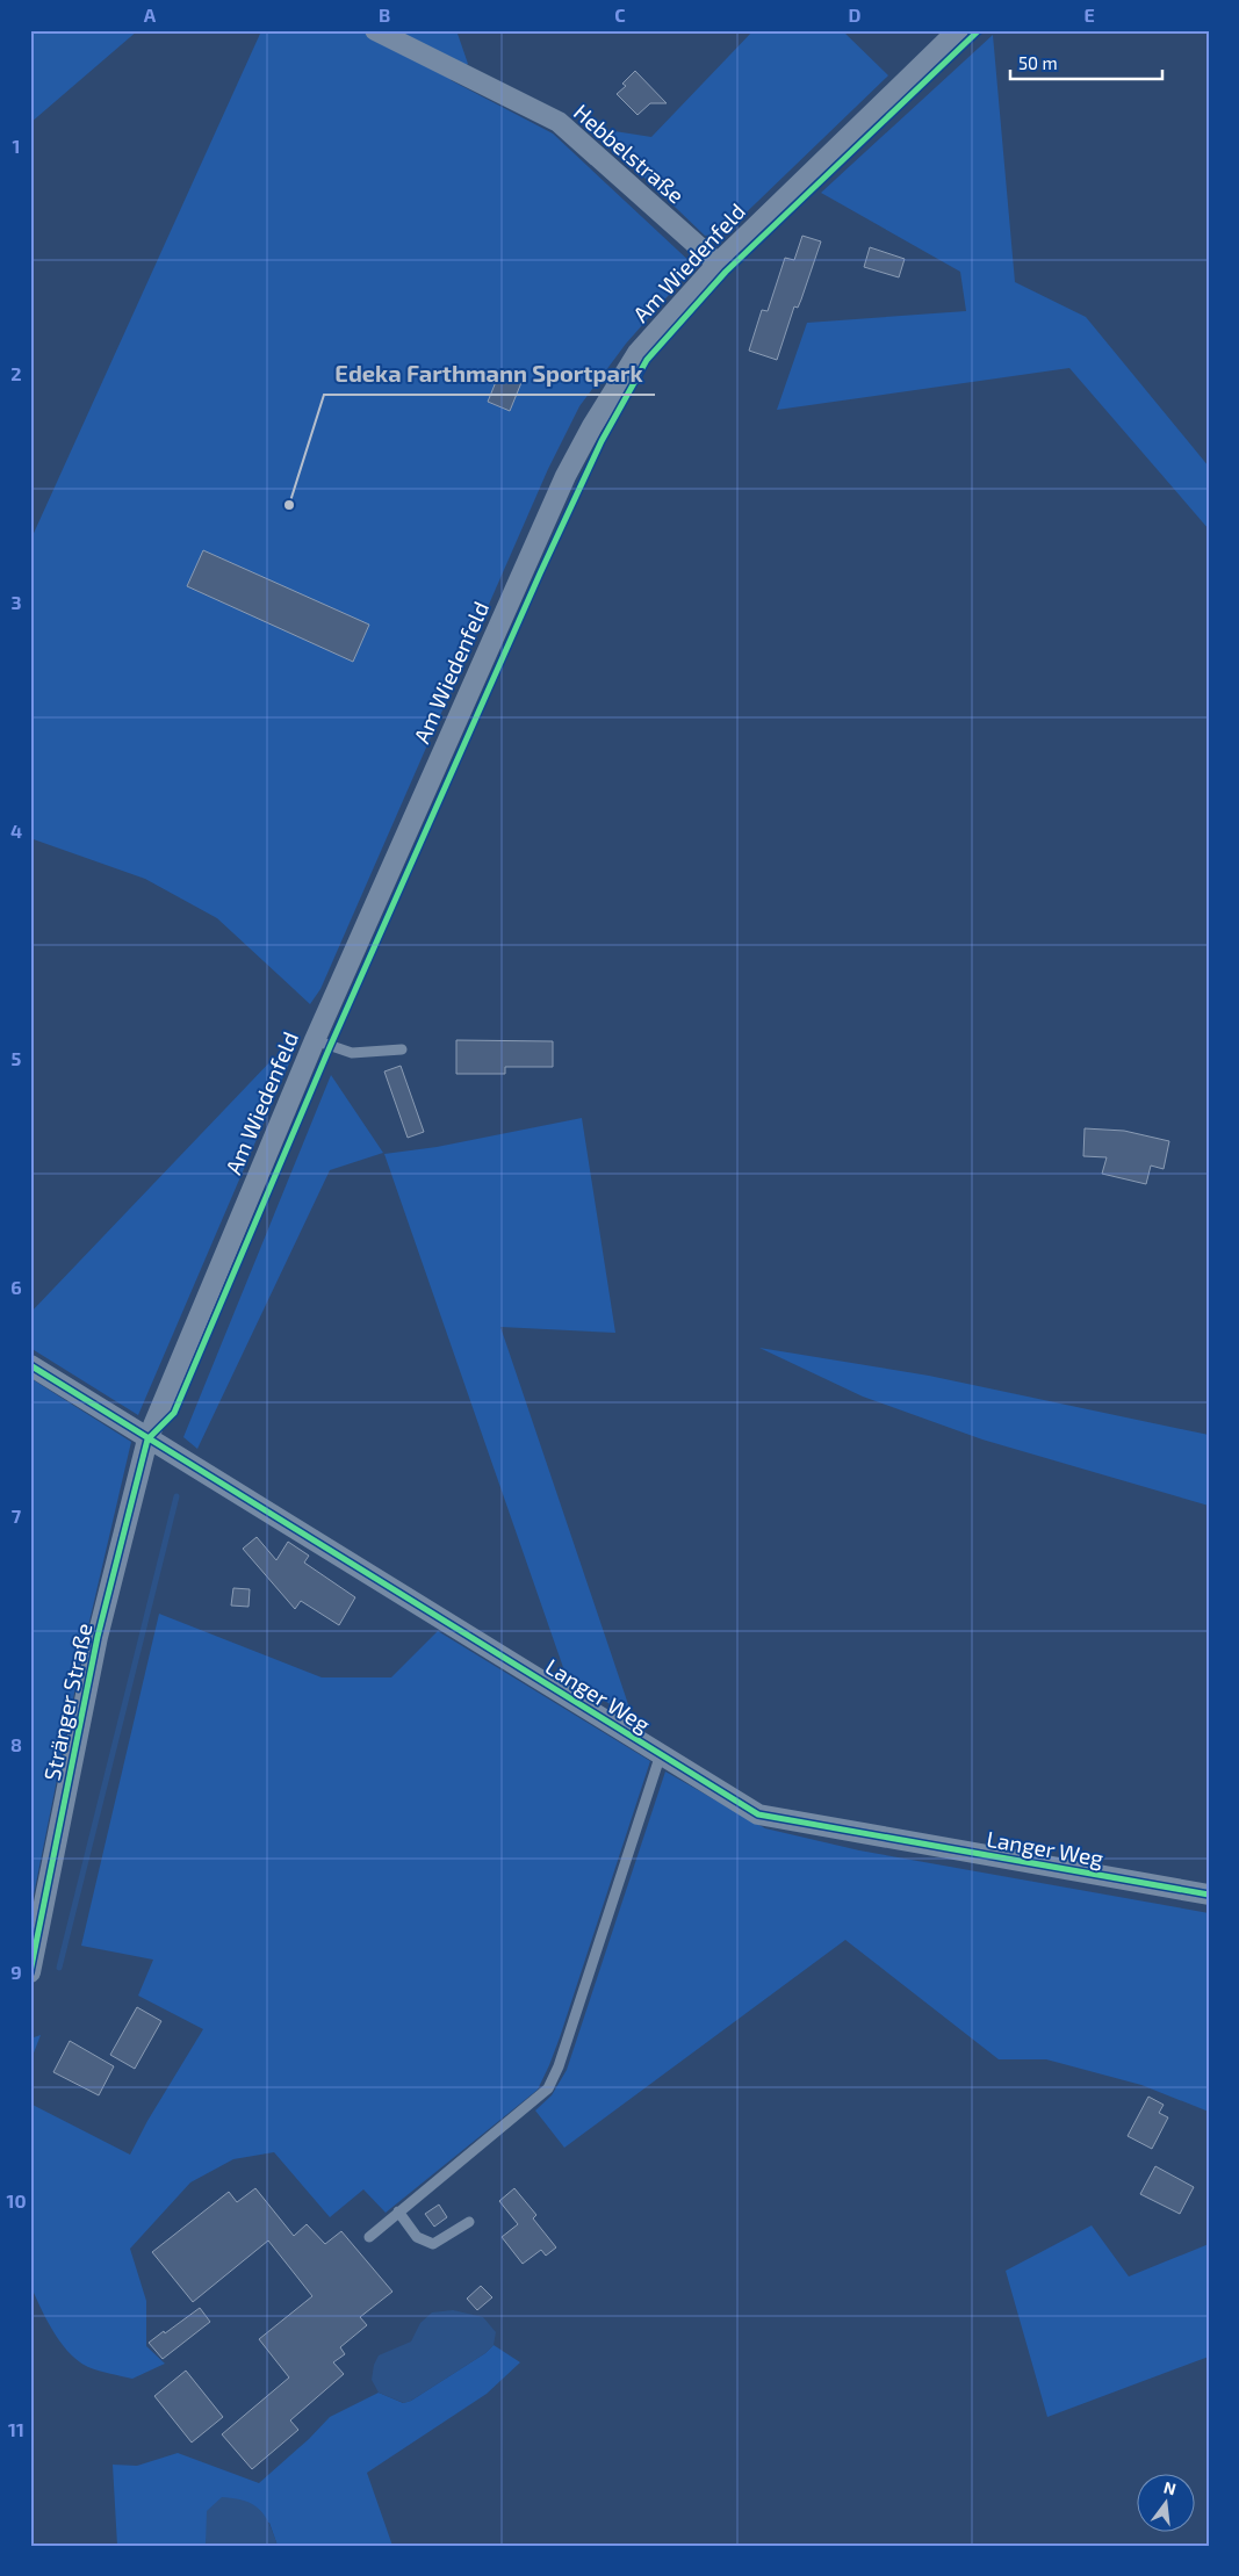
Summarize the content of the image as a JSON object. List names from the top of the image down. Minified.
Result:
{"streets":{"street":["Hebbelstraße","Am Wiedenfeld","Langer Weg","Stränger Straße"]},"crossings":[["Hebbelstraße","Am Wiedenfeld"],["Am Wiedenfeld","Langer Weg"],["Am Wiedenfeld","Stränger Straße"],["Langer Weg","Stränger Straße"]],"places":["Edeka Farthmann Sportpark"],"scale_bar":"50 m","north":"top","grid":{"columns":["A","B","C","D","E"],"rows":["1","2","3","4","5","6","7","8","9","10","11"]}}
